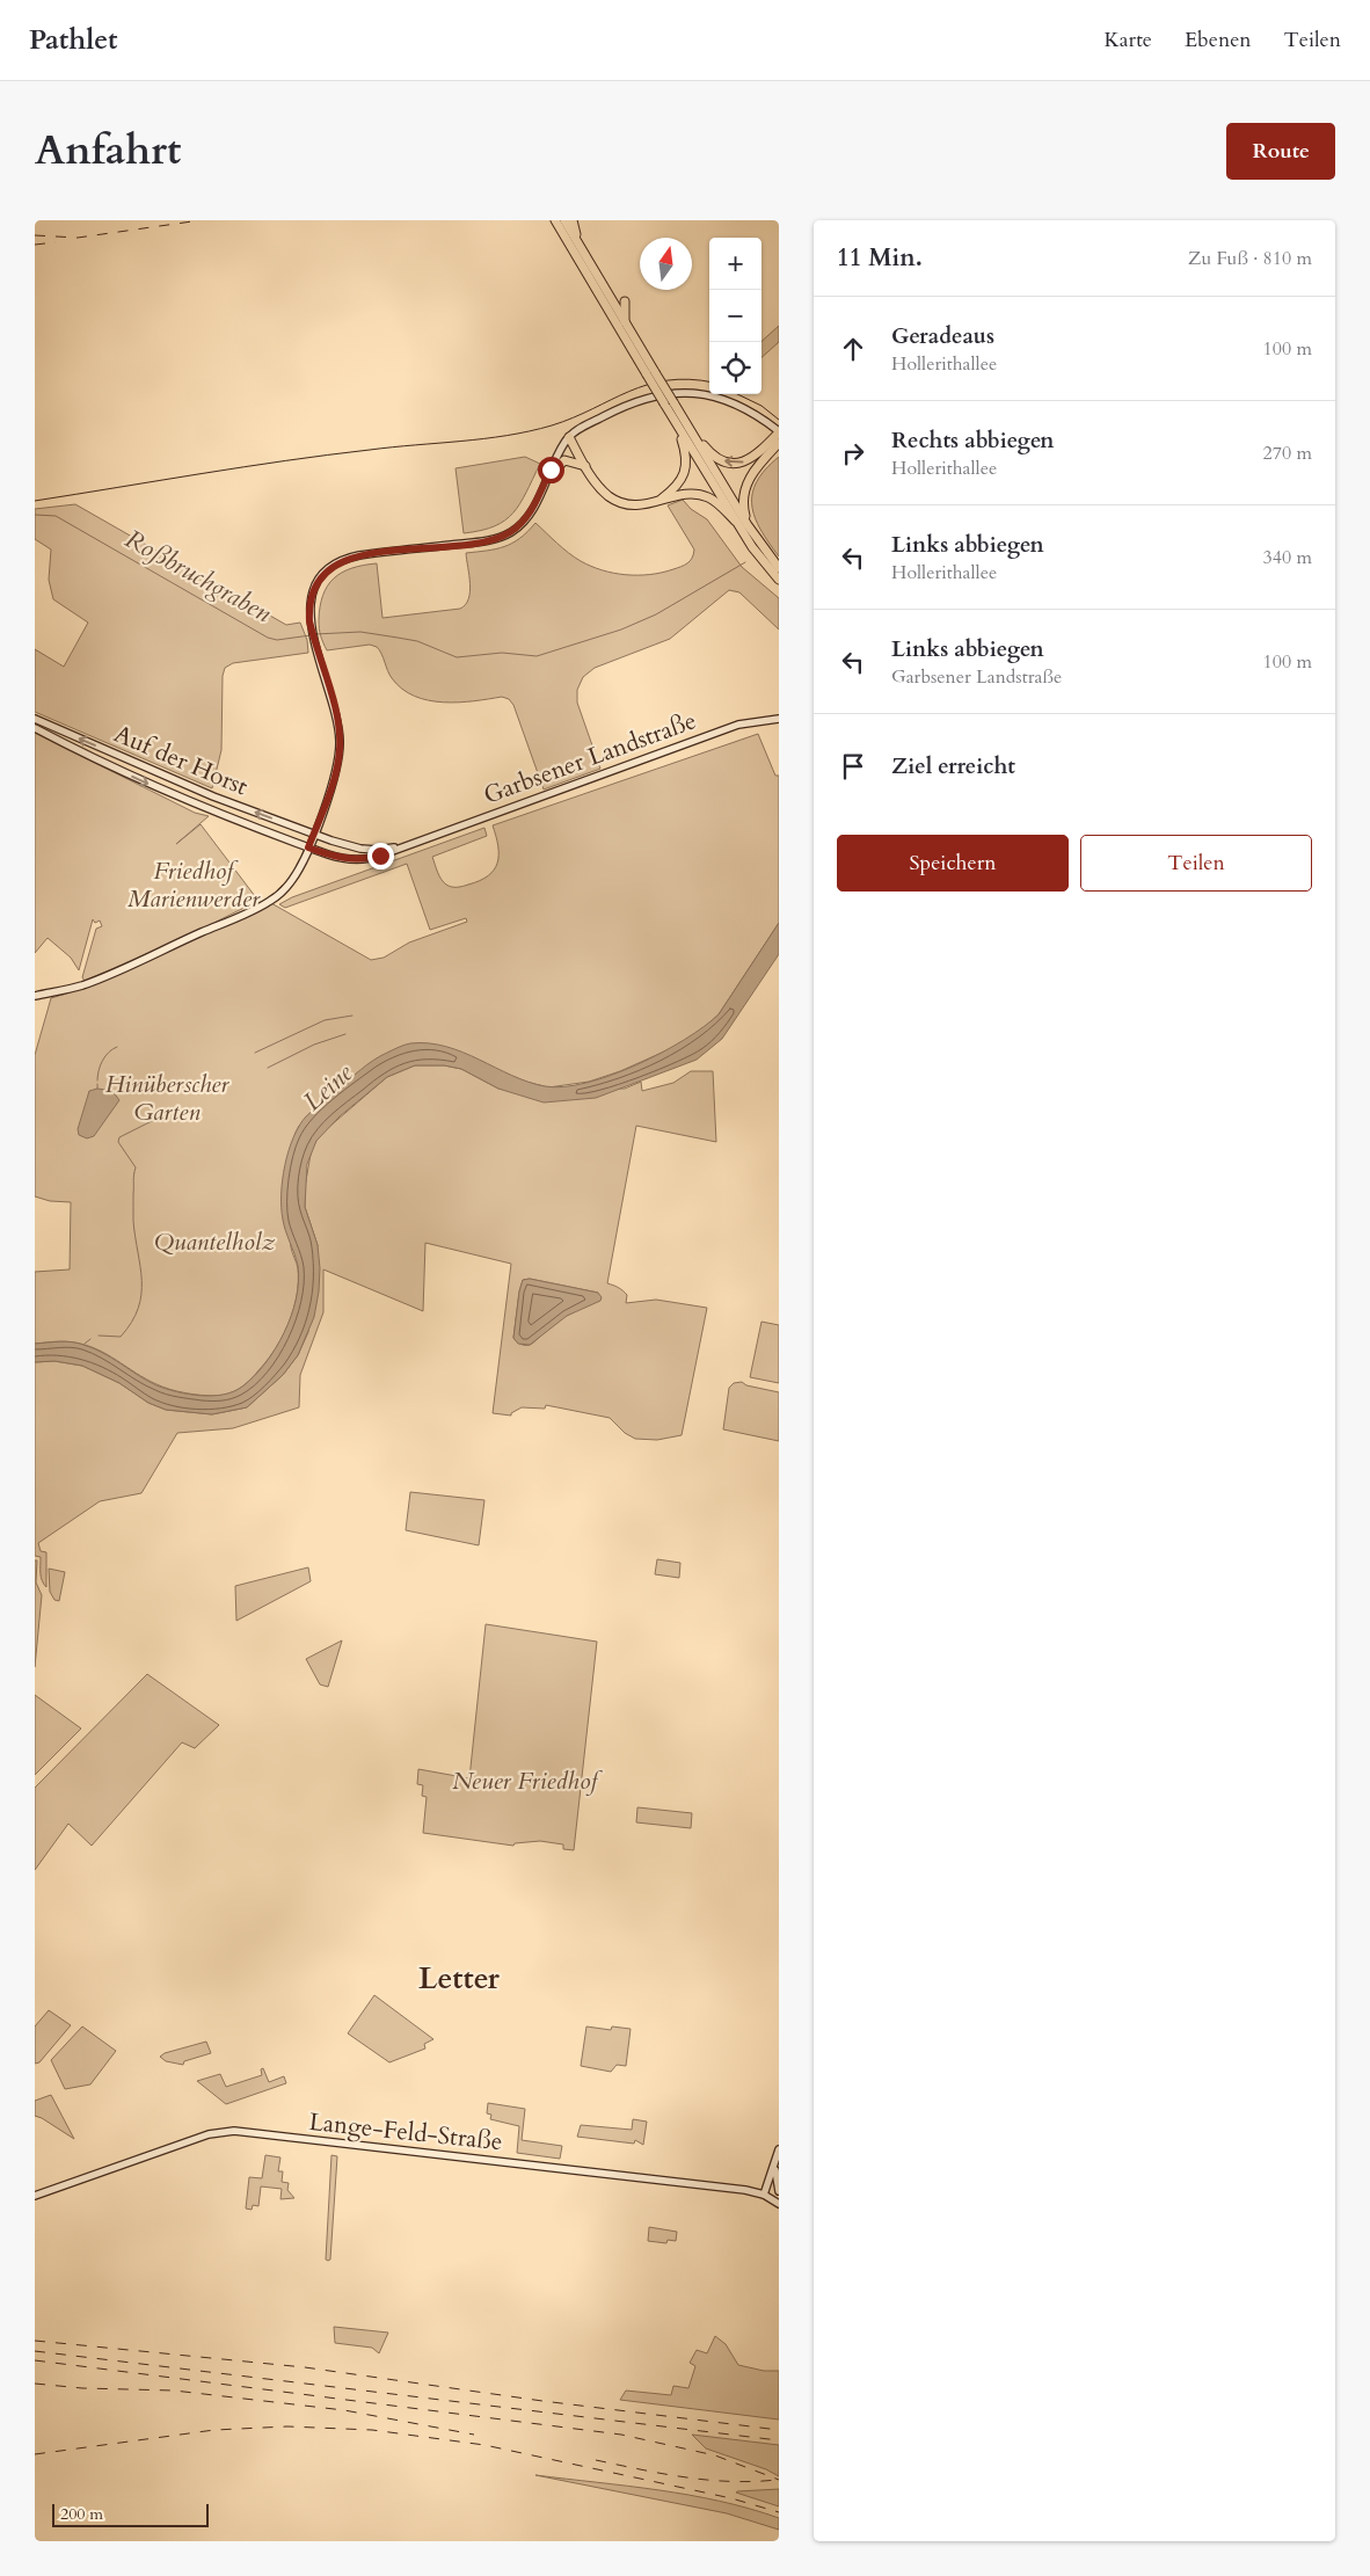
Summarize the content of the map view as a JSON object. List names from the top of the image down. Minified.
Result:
{"streets":{"street":["Garbsener Landstraße","Auf der Horst","Lange-Feld-Straße"]},"crossings":[["Garbsener Landstraße","Auf der Horst"]],"districts":["Letter"],"water":["Roßbruchgraben","Leine"],"parks":["Friedhof Marienwerder","Hinüberscher Garten","Quantelholz","Neuer Friedhof"],"scale_bar":"200 m","north":"top","page":{"header":"Pathlet","nav":["Karte","Ebenen","Teilen"],"title":"Anfahrt","buttons":["Route",["Speichern","Teilen"]],"heading":["11 Min.","Zu Fuß · 810 m"],"map_buttons":["+","−"],"list":[["Geradeaus","Hollerithallee","100 m"],["Rechts abbiegen","Hollerithallee","270 m"],["Links abbiegen","Hollerithallee","340 m"],["Links abbiegen","Garbsener Landstraße","100 m"],"Ziel erreicht"],"scale":"200 m"}}
